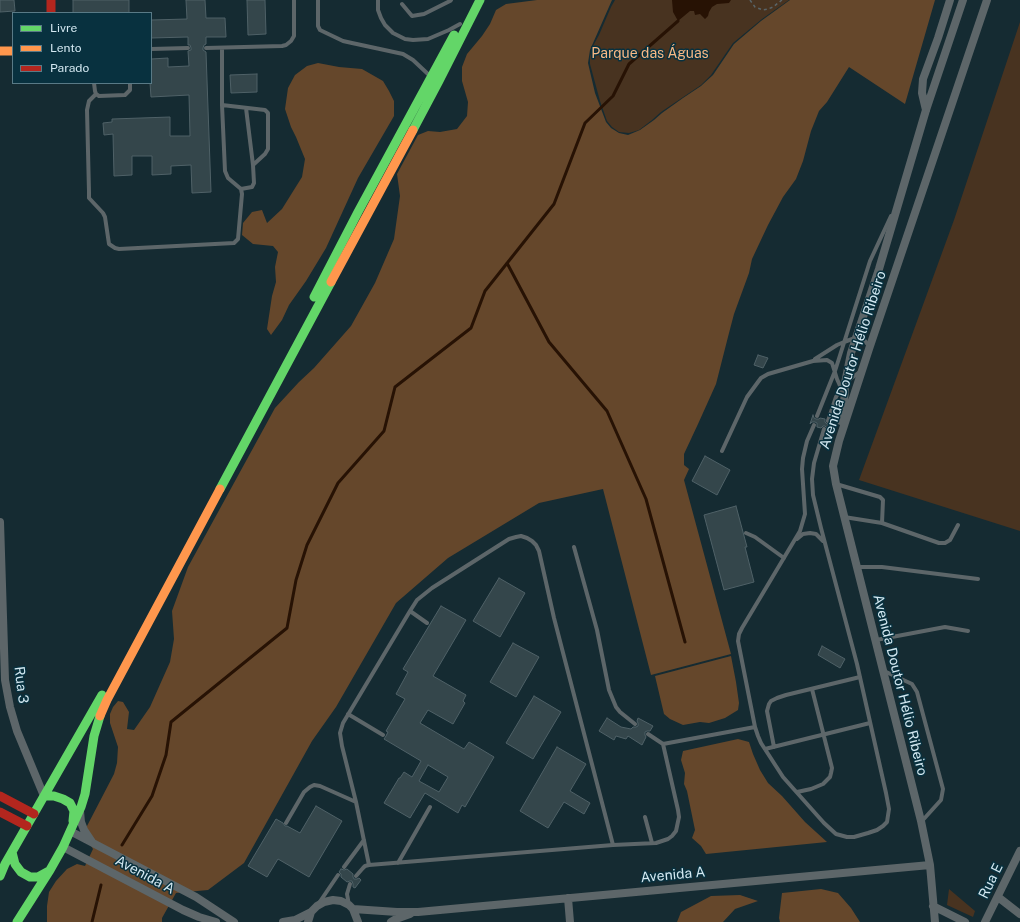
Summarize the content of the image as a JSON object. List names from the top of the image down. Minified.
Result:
{"streets":{"street":["Avenida Doutor Hélio Ribeiro","Rua 3","Avenida A","Rua E"]},"crossings":[["Avenida Doutor Hélio Ribeiro","Avenida A"]],"parks":["Parque das Águas"],"legend":["Livre","Lento","Parado"]}
